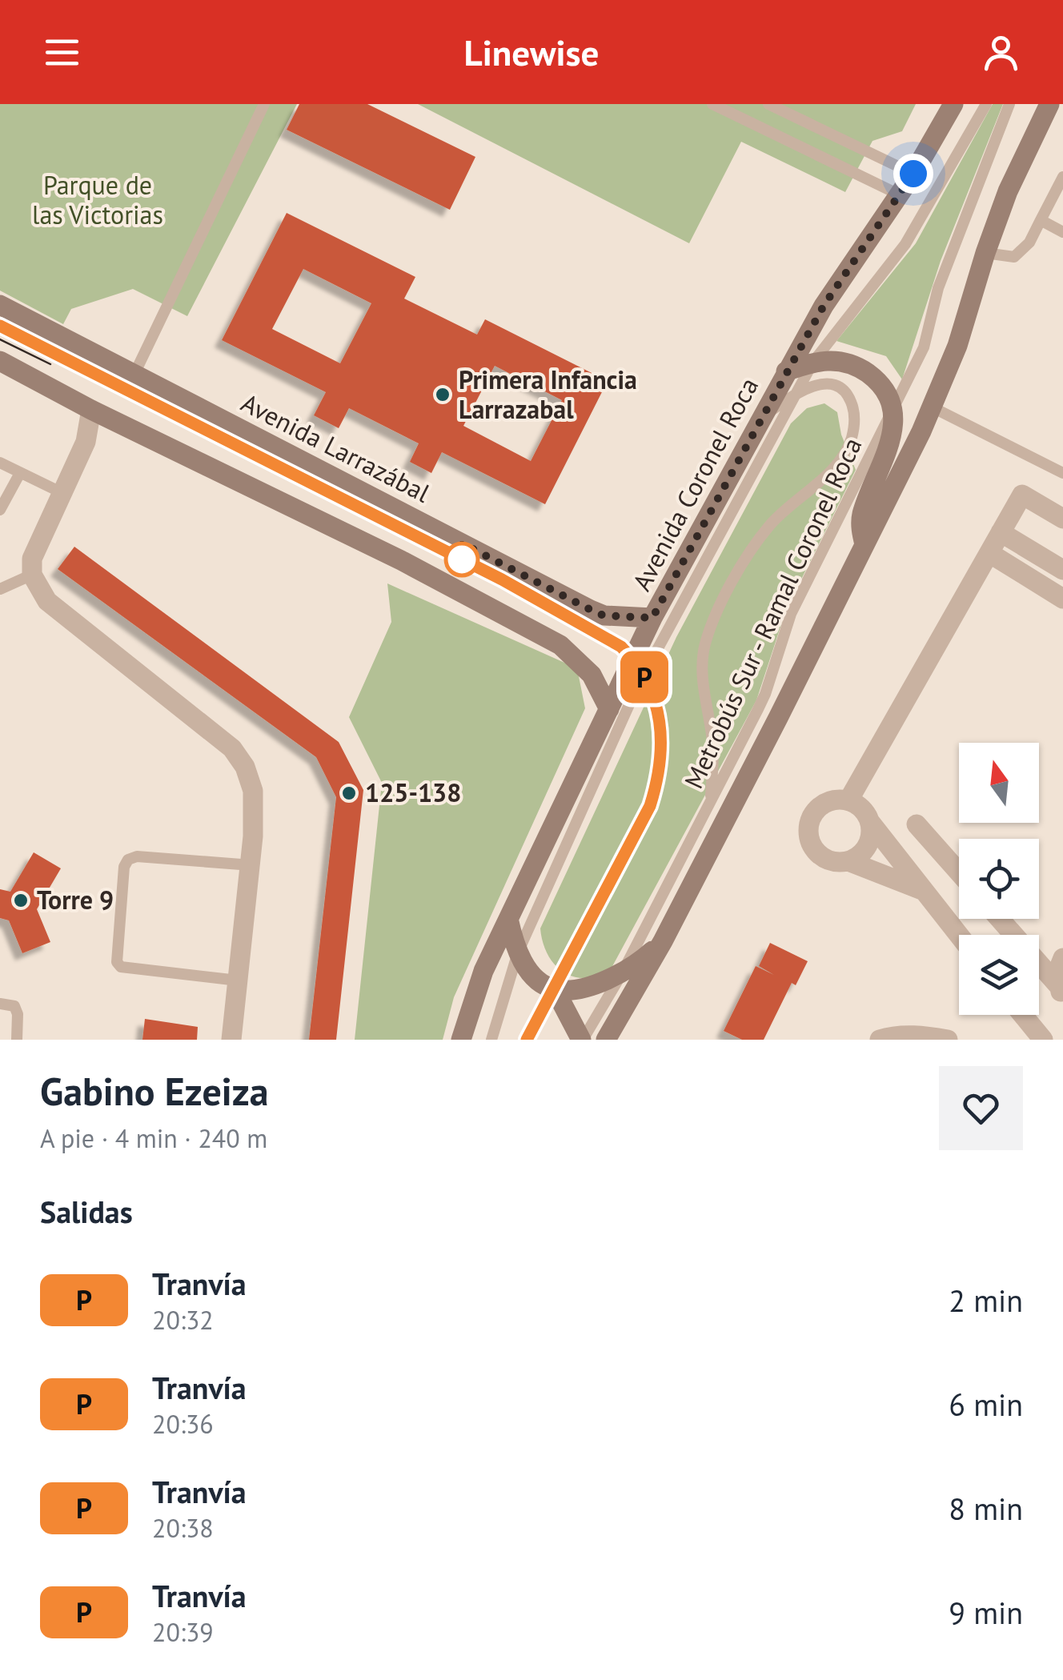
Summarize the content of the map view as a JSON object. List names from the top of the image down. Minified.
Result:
{"streets":{"main road":["Avenida Larrazábal","Avenida Coronel Roca"],"lane":["Metrobús Sur - Ramal Coronel Roca"]},"crossings":[["Avenida Larrazábal","Avenida Coronel Roca"]],"parks":["Parque de las Victorias"],"places":["Primera Infancia Larrazabal","125-138","Torre 9"],"lines":["tram line P"],"north":"top","page":{"header":"Linewise","on_map":"P","heading":[["Gabino Ezeiza","A pie · 4 min · 240 m"],"Salidas"],"list":[{"mark":"P","name":"Tranvía","note":"20:32","value":"2 min"},{"mark":"P","name":"Tranvía","note":"20:36","value":"6 min"},{"mark":"P","name":"Tranvía","note":"20:38","value":"8 min"},{"mark":"P","name":"Tranvía","note":"20:39","value":"9 min"}]}}
